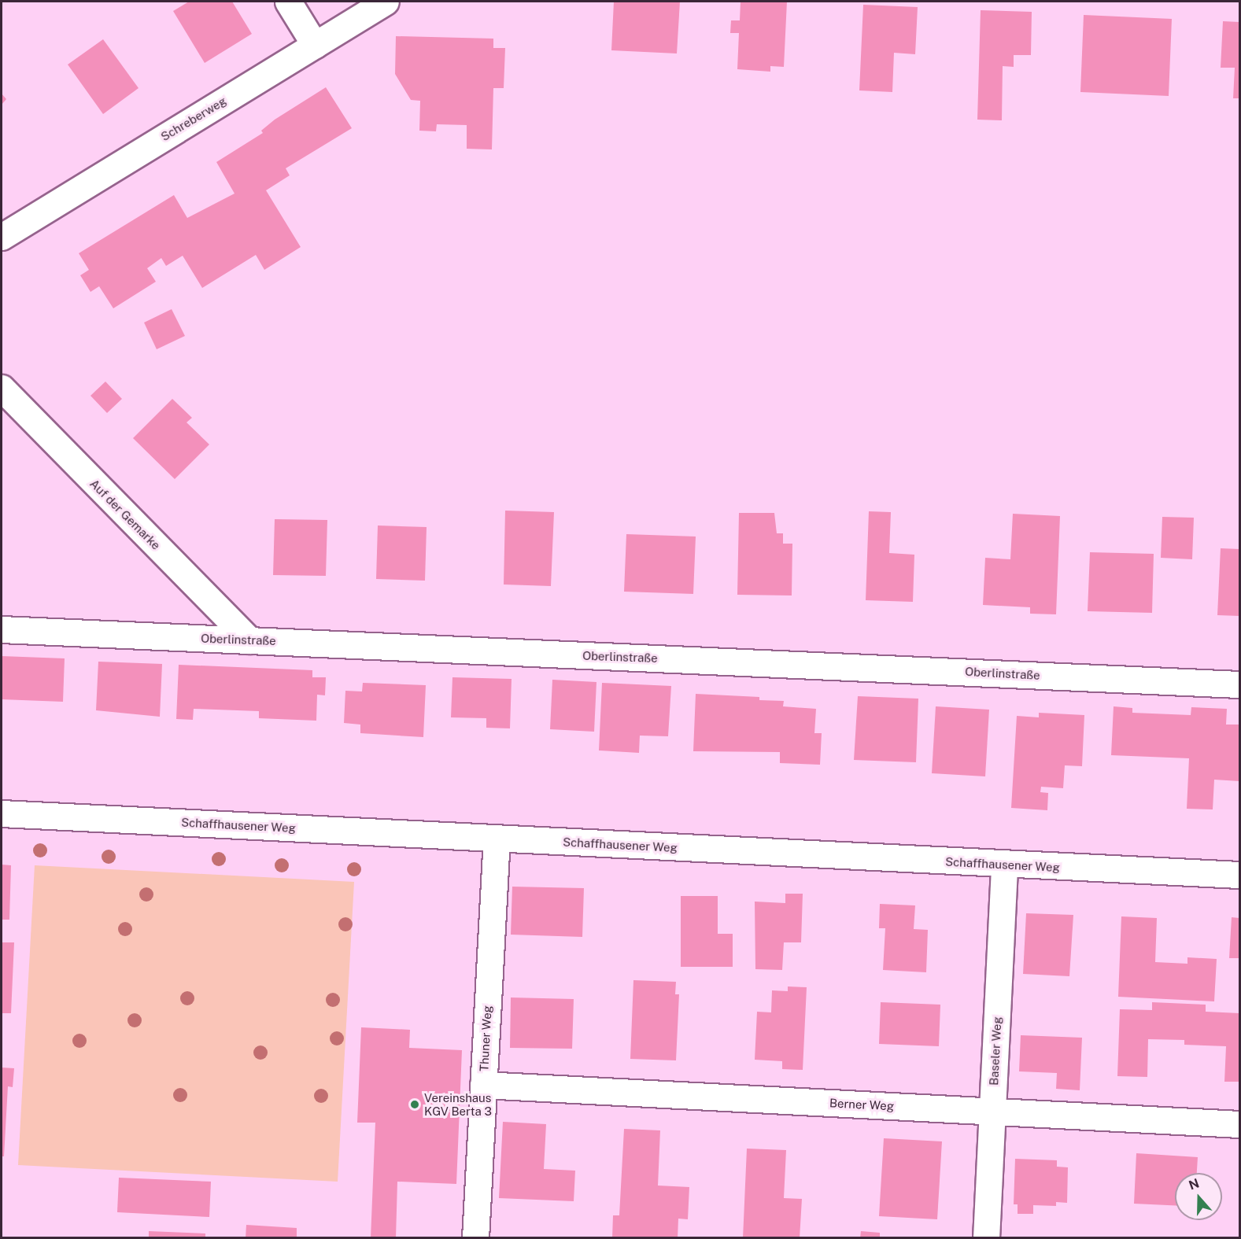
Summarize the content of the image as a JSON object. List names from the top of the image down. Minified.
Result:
{"streets":{"street":["Schreberweg","Auf der Gemarke","Oberlinstraße","Schaffhausener Weg","Thuner Weg","Baseler Weg","Berner Weg"]},"crossings":[["Auf der Gemarke","Oberlinstraße"],["Schaffhausener Weg","Thuner Weg"],["Schaffhausener Weg","Baseler Weg"],["Thuner Weg","Berner Weg"],["Baseler Weg","Berner Weg"]],"places":["Vereinshaus KGV Berta 3"],"north":"top"}
